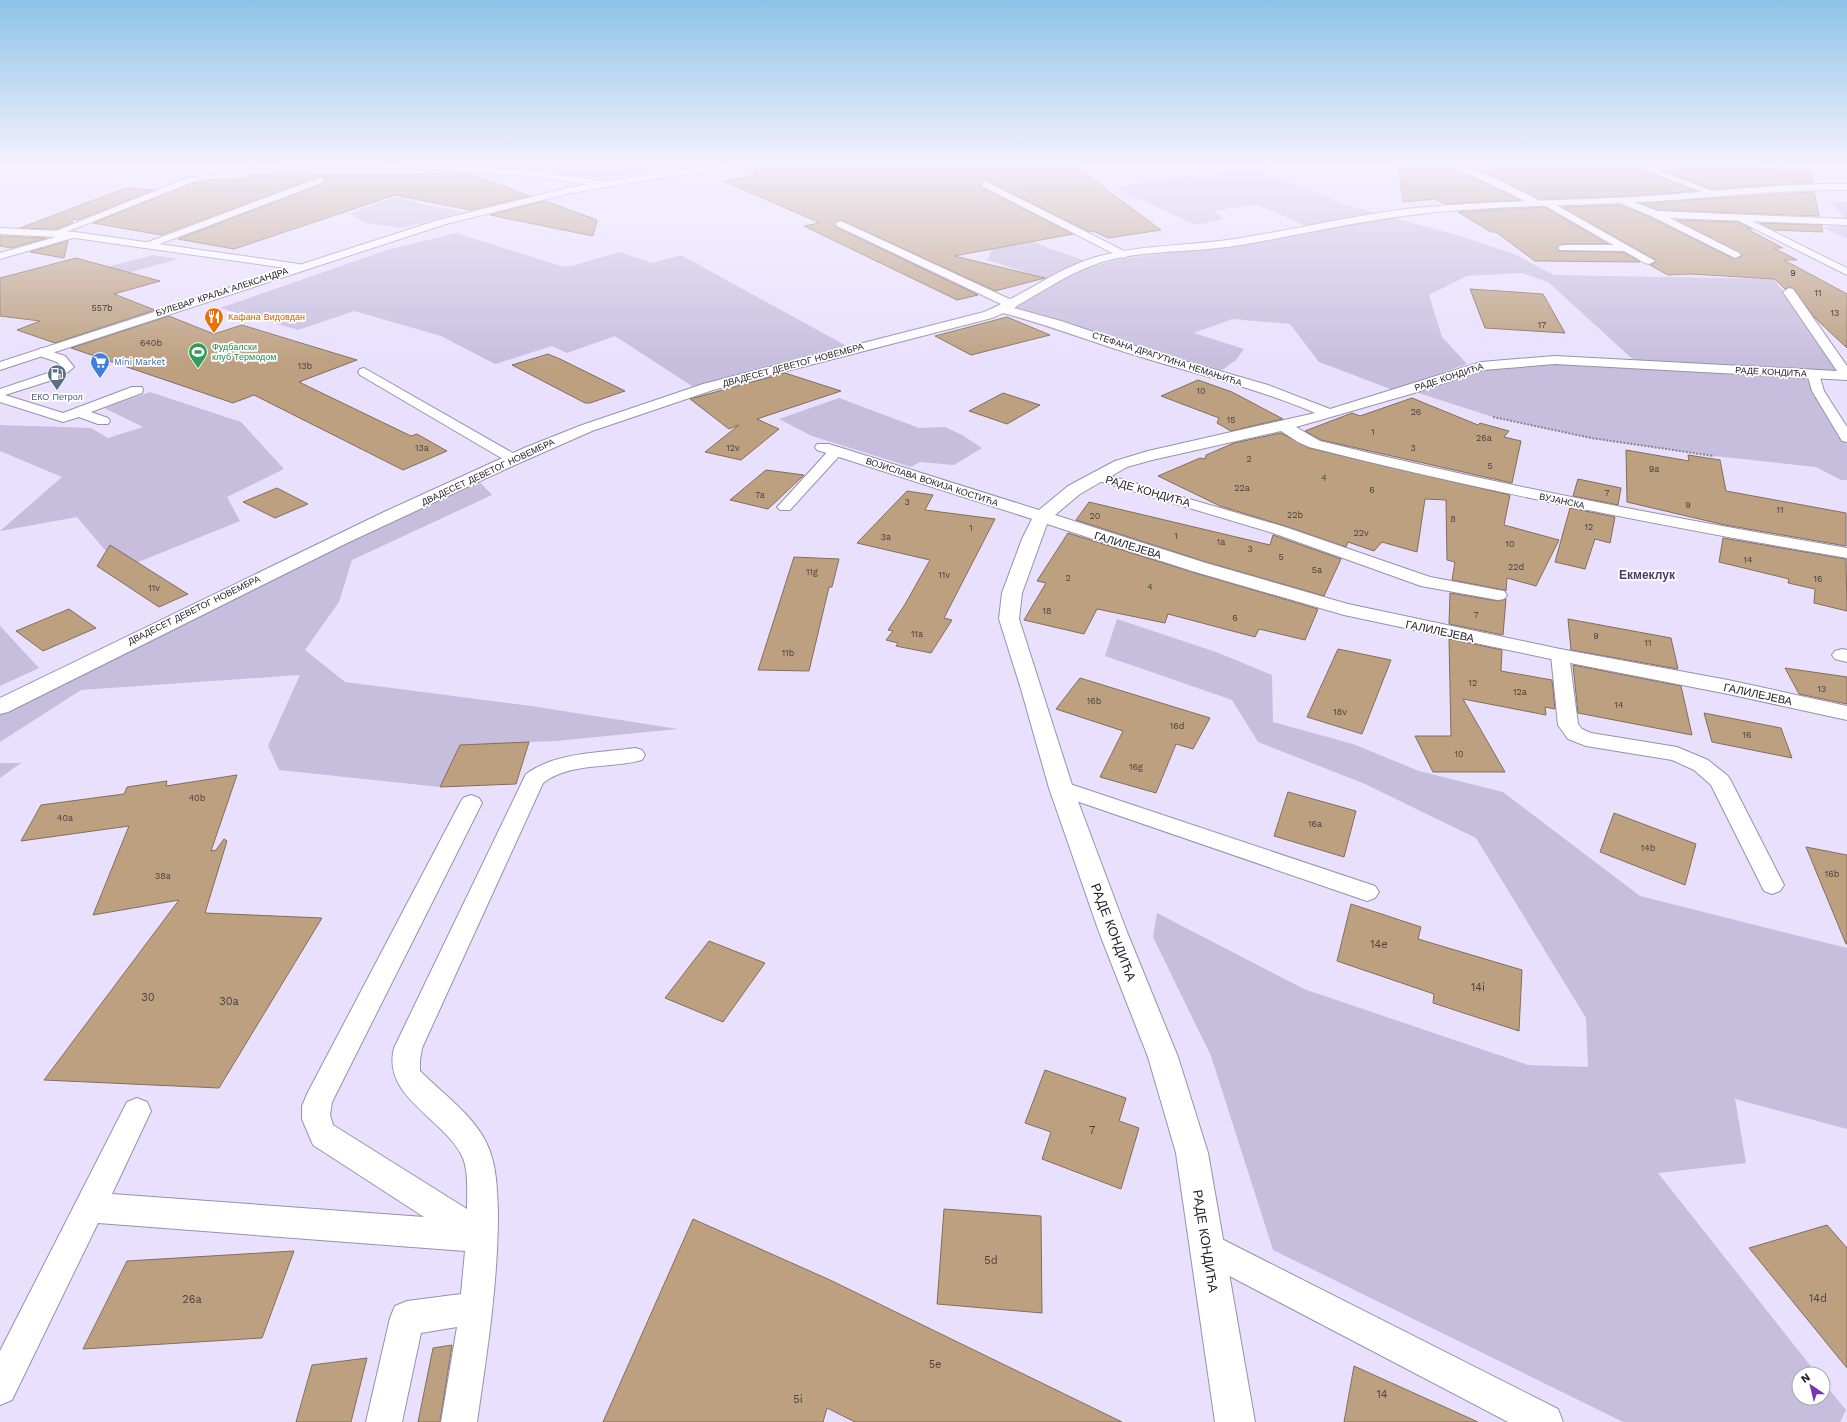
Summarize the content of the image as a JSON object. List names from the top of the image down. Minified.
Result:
{"streets":{"street":["БУЛЕВАР КРАЉА АЛЕКСАНДРА","СТЕФАНА ДРАГУТИНА НЕМАЊИЋА","ДВАДЕСЕТ ДЕВЕТОГ НОВЕМБРА","РАДЕ КОНДИЋА","ВОЈИСЛАВА ВОКИЈА КОСТИЋА","ВУЈАНСКА","ГАЛИЛЕЈЕВА"]},"crossings":[["СТЕФАНА ДРАГУТИНА НЕМАЊИЋА","ДВАДЕСЕТ ДЕВЕТОГ НОВЕМБРА"],["СТЕФАНА ДРАГУТИНА НЕМАЊИЋА","РАДЕ КОНДИЋА"],["РАДЕ КОНДИЋА","ВОЈИСЛАВА ВОКИЈА КОСТИЋА"],["РАДЕ КОНДИЋА","ВУЈАНСКА"],["РАДЕ КОНДИЋА","ГАЛИЛЕЈЕВА"],["ВОЈИСЛАВА ВОКИЈА КОСТИЋА","ГАЛИЛЕЈЕВА"]],"districts":["Екмеклук"],"places":{"restaurant":["Кафана Видовдан"],"sports":["Фудбалски клуб Термодом"],"supermarket":["Mini Market"],"fuel station":["ЕКО Петрол"]},"house_numbers":["9","11","557b","13","17","640b","13b","10","26","15","1","26a","13a","12v","3","2","5","9a","4","22a","6","7","7a","3","9","11","22b","20","8","12","1","22v","1","3a","1a","10","3","5","14","22d","5a","11g","11v","2","16","4","11v","18","7","6","11a","9","11","11b","12","13","12a","16b","14","18v","16d","16","10","16g","40b","40a","16a","14b","16b","38a","14e","14i","30","30a","7","5d","14d","26a","5e","14","5i"],"north":"top left"}
